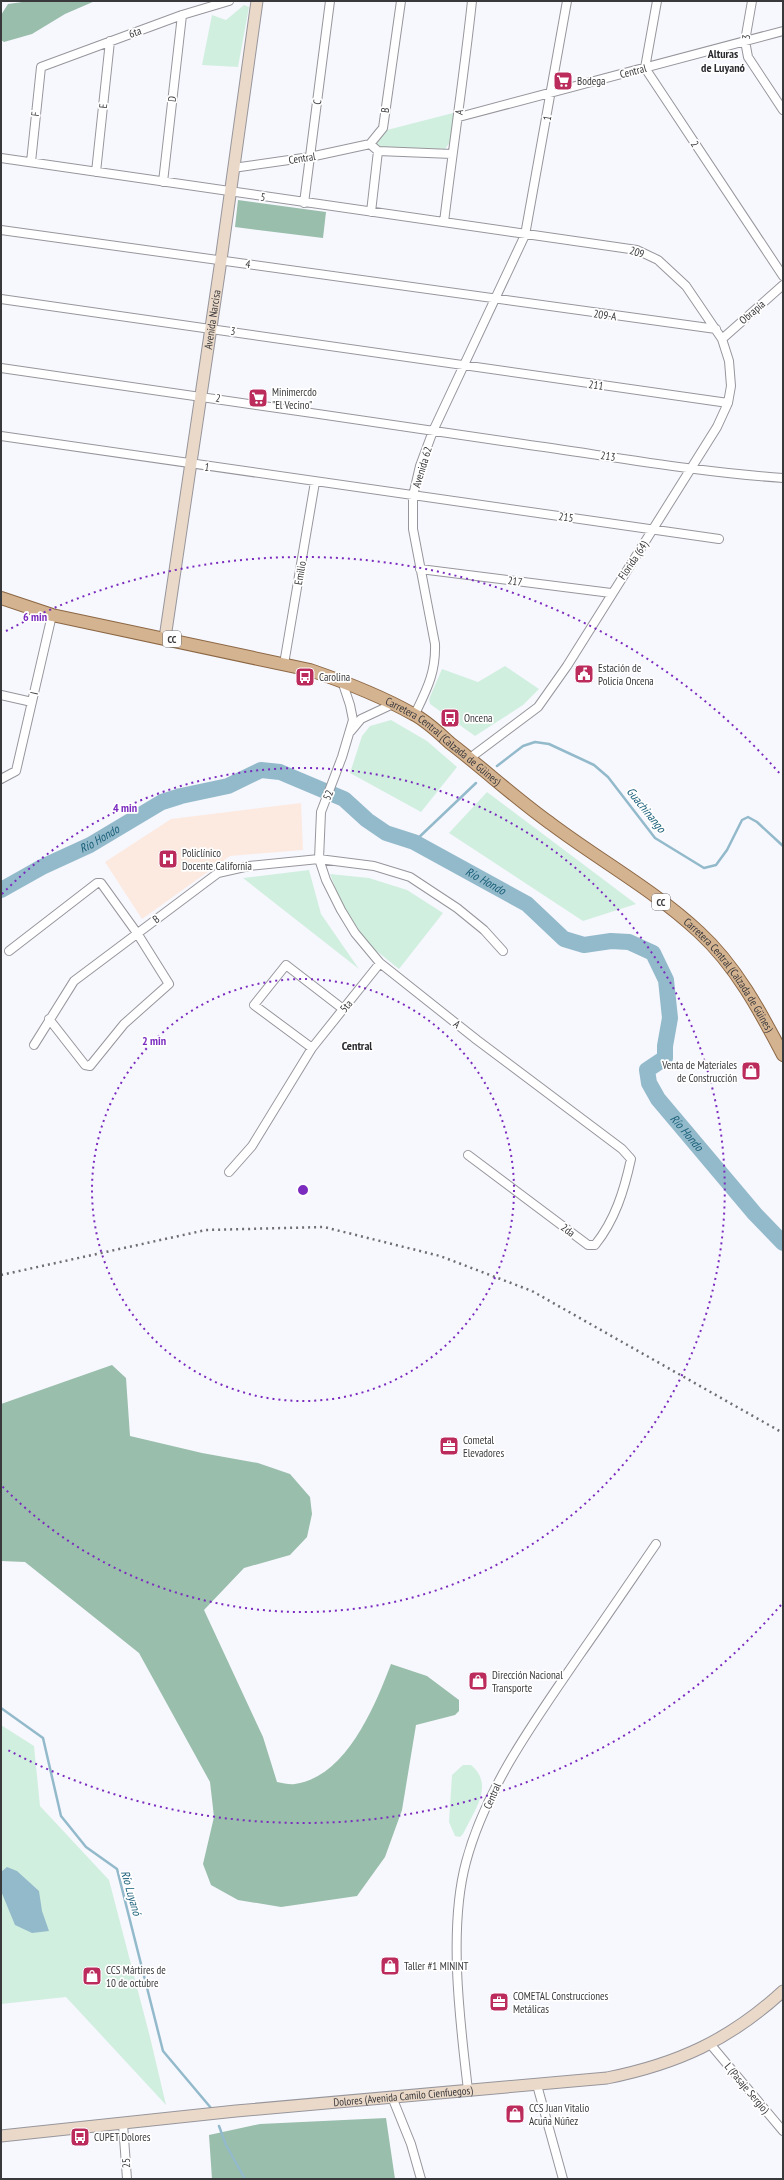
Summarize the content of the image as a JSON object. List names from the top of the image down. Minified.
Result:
{"streets":{"main road":["Avenida Narcisa","CC","Carretera Central (Calzada de Güines)","Dolores (Avenida Camilo Cienfuegos)"],"street":["6ta","3","Central","D","C","E","B","A","F","1","2","5","209","4","Obrapía","209-A","211","213","Avenida 62","215","Florida (64)","Emilio","217","I","52","5ta","2da","L (Pasaje Sergio)","25"]},"crossings":[["6ta","D"],["6ta","E"],["6ta","F"],["3","Central"],["3","Avenida Narcisa"],["3","211"],["3","Avenida 62"],["Central","C"],["Central","B"],["Central","A"],["Central","1"],["Central","2"],["Central","Avenida Narcisa"],["Central","Dolores (Avenida Camilo Cienfuegos)"],["D","5"],["C","5"],["E","5"],["B","A"],["B","52"],["A","5"],["A","52"],["A","5ta"],["A","2da"],["F","5"],["1","5"],["1","209"],["1","Avenida Narcisa"],["1","Avenida 62"],["1","215"],["1","Emilio"],["2","Avenida Narcisa"],["2","213"],["2","Avenida 62"],["5","209"],["5","Avenida Narcisa"],["5","Avenida 62"],["209","209-A"],["209","Avenida 62"],["209","Florida (64)"],["4","209-A"],["4","Avenida Narcisa"],["4","Avenida 62"],["Obrapía","Florida (64)"],["209-A","Avenida 62"],["209-A","Florida (64)"],["Avenida Narcisa","Carretera Central (Calzada de Güines)"],["211","Avenida 62"],["211","Florida (64)"],["213","Avenida 62"],["213","Florida (64)"],["Avenida 62","215"],["Avenida 62","217"],["Avenida 62","Carretera Central (Calzada de Güines)"],["215","Florida (64)"],["Florida (64)","217"],["Florida (64)","Carretera Central (Calzada de Güines)"],["Emilio","Carretera Central (Calzada de Güines)"],["I","Carretera Central (Calzada de Güines)"],["Carretera Central (Calzada de Güines)","52"],["L (Pasaje Sergio)","Dolores (Avenida Camilo Cienfuegos)"],["Dolores (Avenida Camilo Cienfuegos)","25"]],"districts":["Alturas de Luyanó","Central"],"water":["Guachinango","Río Hondo","Río Luyanó"],"places":{"supermarket":["Bodega","Minimercdo \"El Vecino\""],"public building":["Estación de Policía Oncena"],"bus stop":["Carolina","Oncena","CUPET Dolores"],"hospital":["Policlínico Docente California"],"shop":["Venta de Materiales de Construcción","Dirección Nacional Transporte","Taller #1 MININT","CCS Mártires de 10 de octubre","CCS Juan Vitalio Acuña Núñez"],"office":["Cometal Elevadores","COMETAL Construcciones Metálicas"]},"rings":["6 min","4 min","2 min"]}
